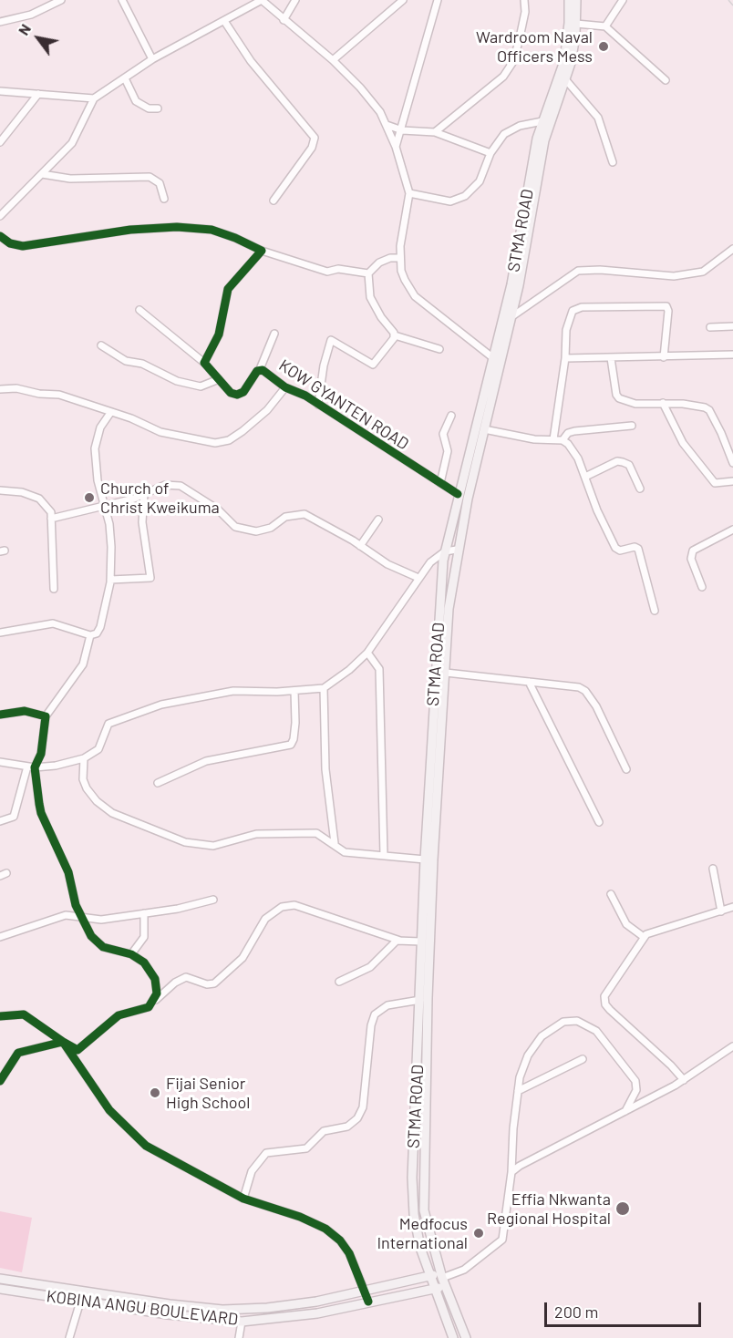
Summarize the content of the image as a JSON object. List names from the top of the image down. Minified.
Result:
{"streets":{"main road":["STMA ROAD","KOBINA ANGU BOULEVARD"],"street":["KOW GYANTEN ROAD"]},"crossings":[["STMA ROAD","KOW GYANTEN ROAD"],["STMA ROAD","KOBINA ANGU BOULEVARD"]],"places":["Wardroom Naval Officers Mess","Church of Christ Kweikuma","Fijai Senior High School","Effia Nkwanta Regional Hospital","Medfocus International"],"scale_bar":"200 m","north":"top left"}
